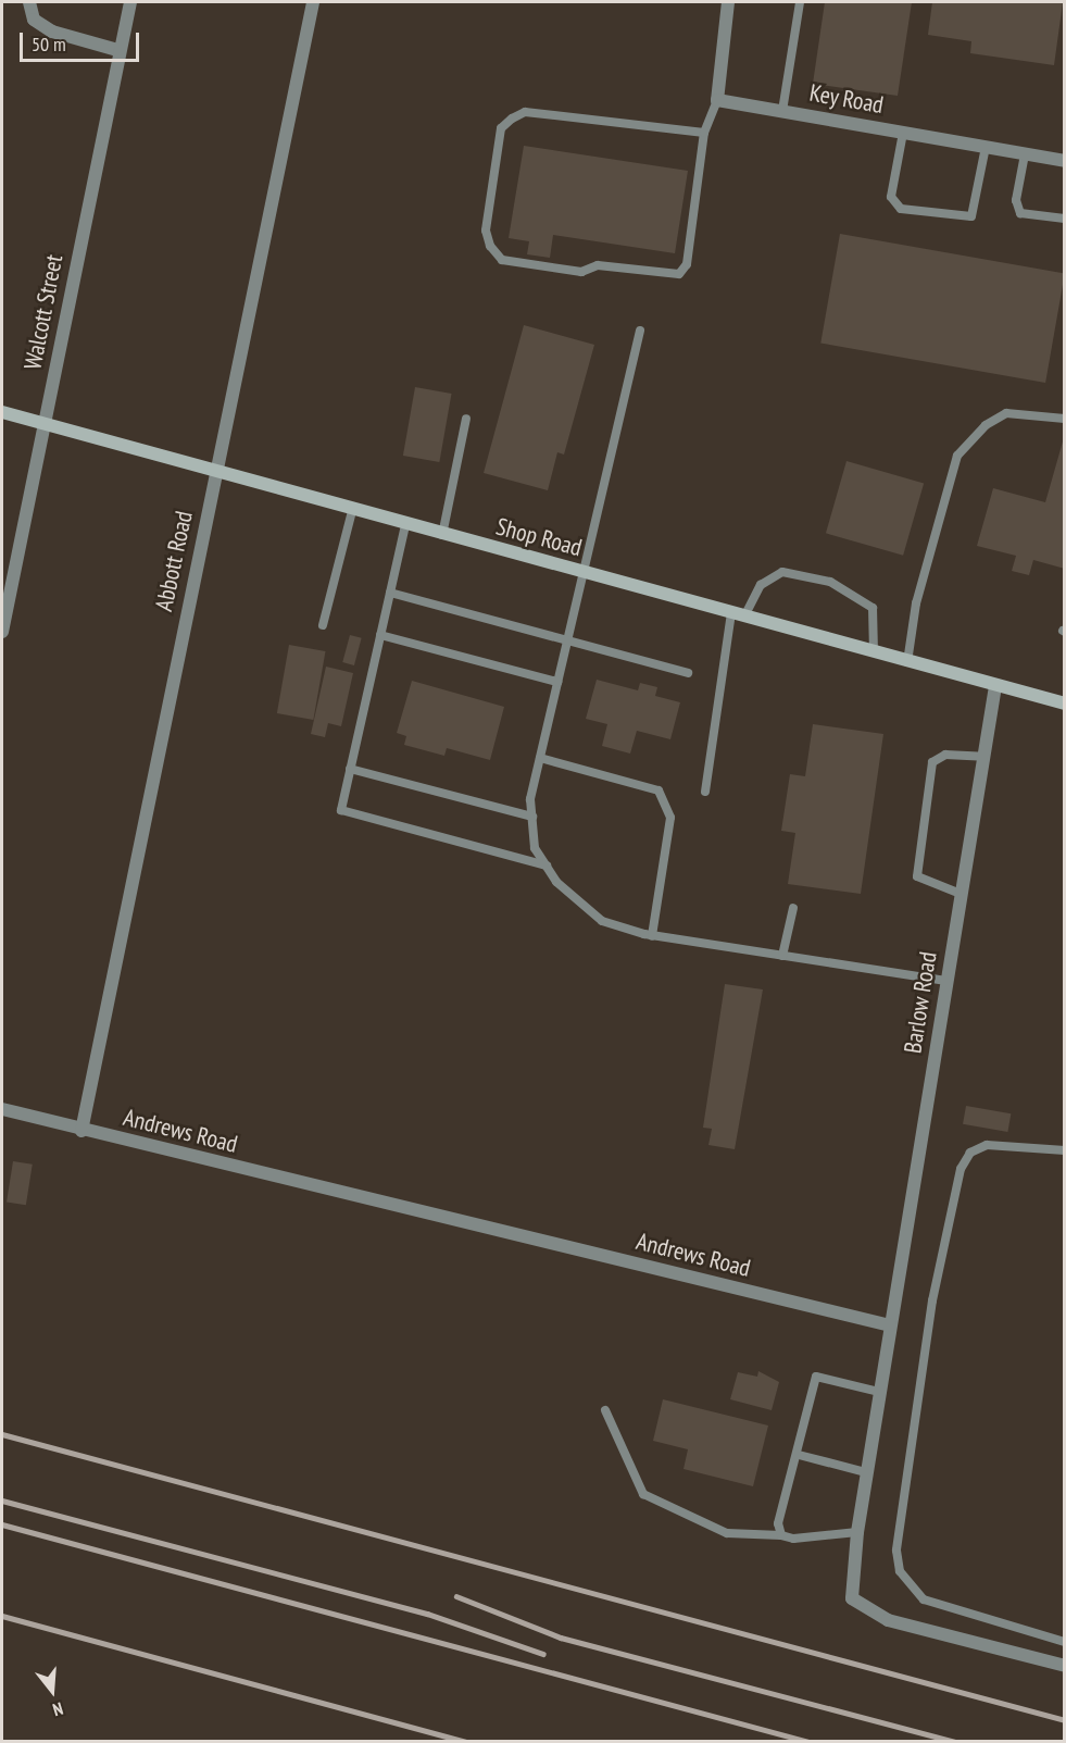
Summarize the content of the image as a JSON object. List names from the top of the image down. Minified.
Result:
{"streets":{"street":["Key Road","Walcott Street","Shop Road","Abbott Road","Barlow Road","Andrews Road"]},"crossings":[["Walcott Street","Shop Road"],["Shop Road","Abbott Road"],["Shop Road","Barlow Road"],["Abbott Road","Andrews Road"],["Barlow Road","Andrews Road"]],"scale_bar":"50 m","north":"bottom"}
